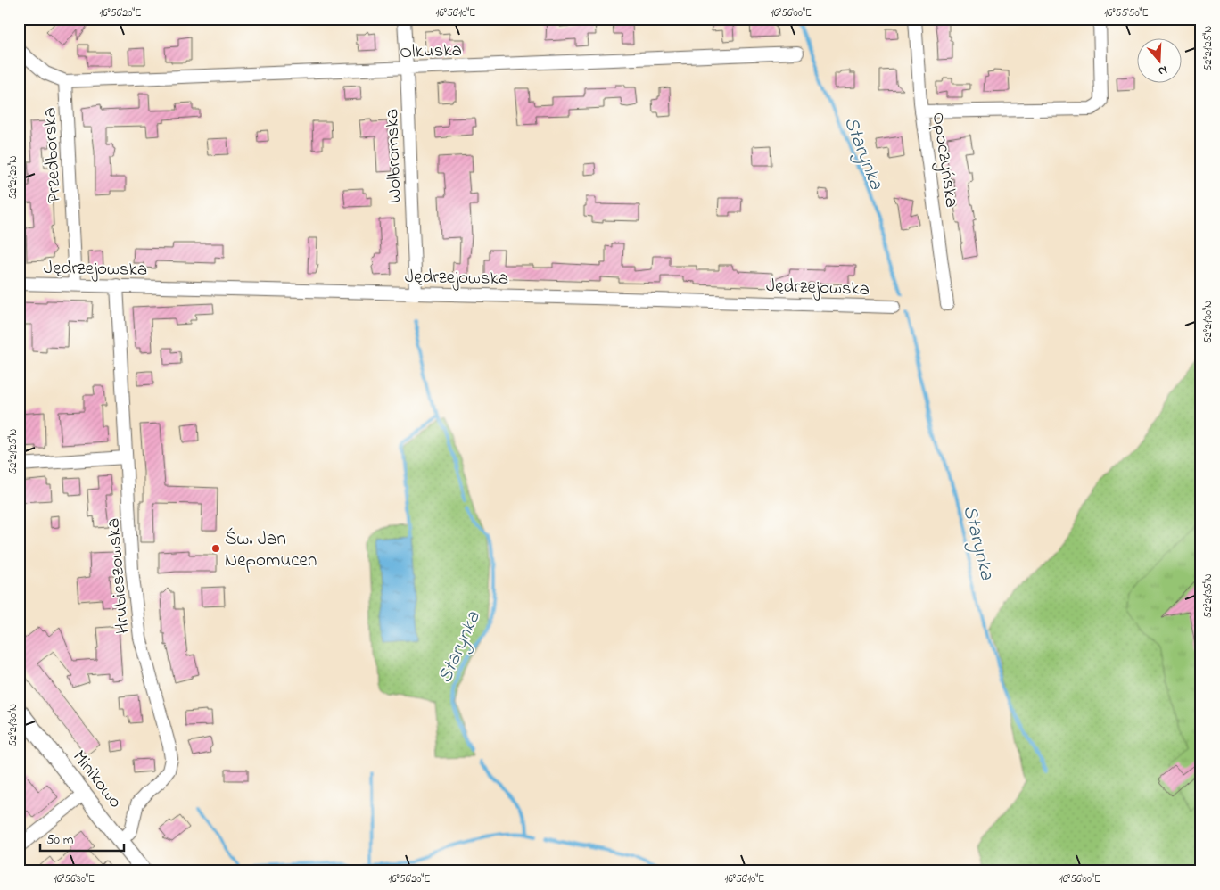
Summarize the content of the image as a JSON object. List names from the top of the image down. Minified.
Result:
{"streets":{"street":["Olkuska","Przedborska","Wolbromska","Opoczyńska","Jędrzejowska","Hrubieszowska","Minikowo"]},"crossings":[["Olkuska","Przedborska"],["Olkuska","Wolbromska"],["Przedborska","Jędrzejowska"],["Wolbromska","Jędrzejowska"],["Jędrzejowska","Hrubieszowska"],["Hrubieszowska","Minikowo"]],"water":["Starynka"],"places":["Św. Jan Nepomucen"],"scale_bar":"50 m","north":"bottom","coordinates":["16°56'20\"E","16°56'10\"E","16°56'00\"E","16°55'50\"E","52°21'25\"N","52°21'20\"N","52°21'30\"N","52°21'35\"N","16°56'30\"E"]}
